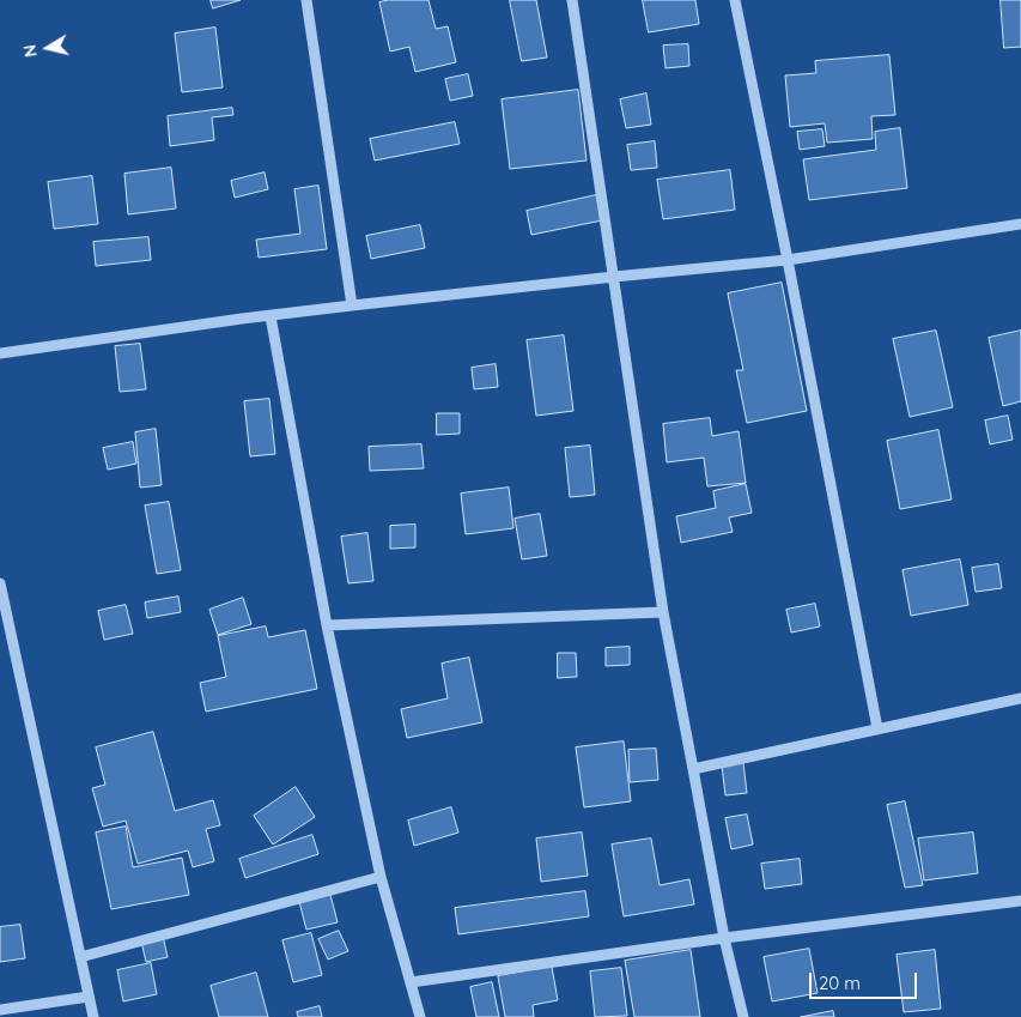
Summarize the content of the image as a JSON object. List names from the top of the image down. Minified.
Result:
{"scale_bar":"20 m","north":"left"}
